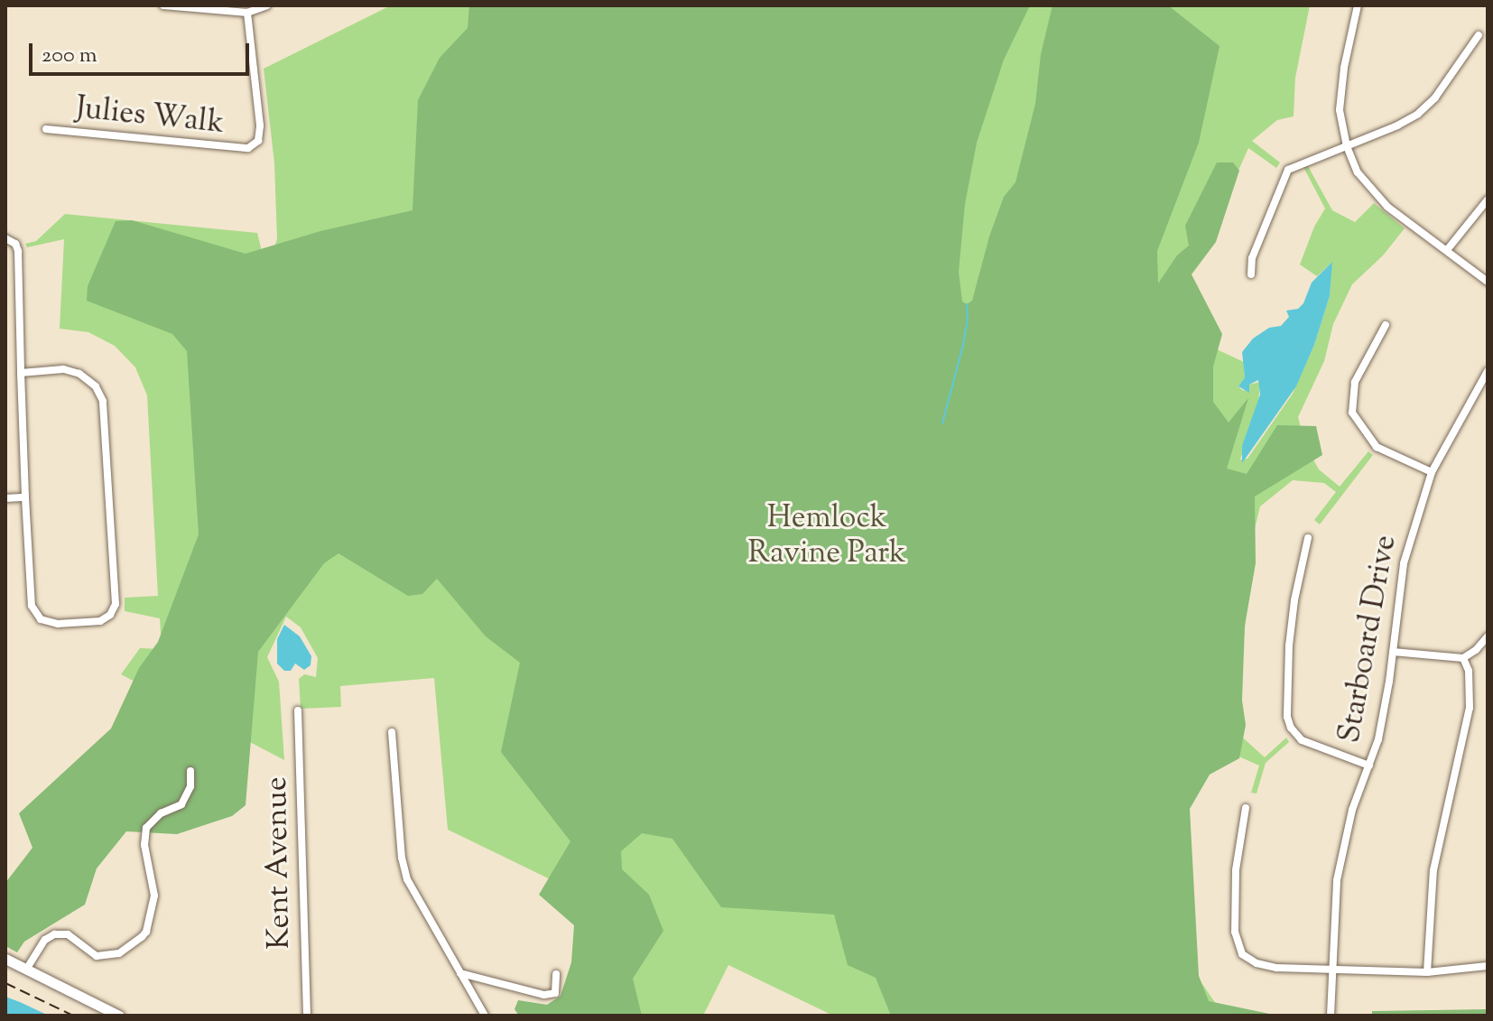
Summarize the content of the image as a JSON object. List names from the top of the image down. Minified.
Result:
{"streets":{"street":["Julies Walk","Starboard Drive","Kent Avenue"]},"parks":["Hemlock Ravine Park"],"scale_bar":"200 m"}
